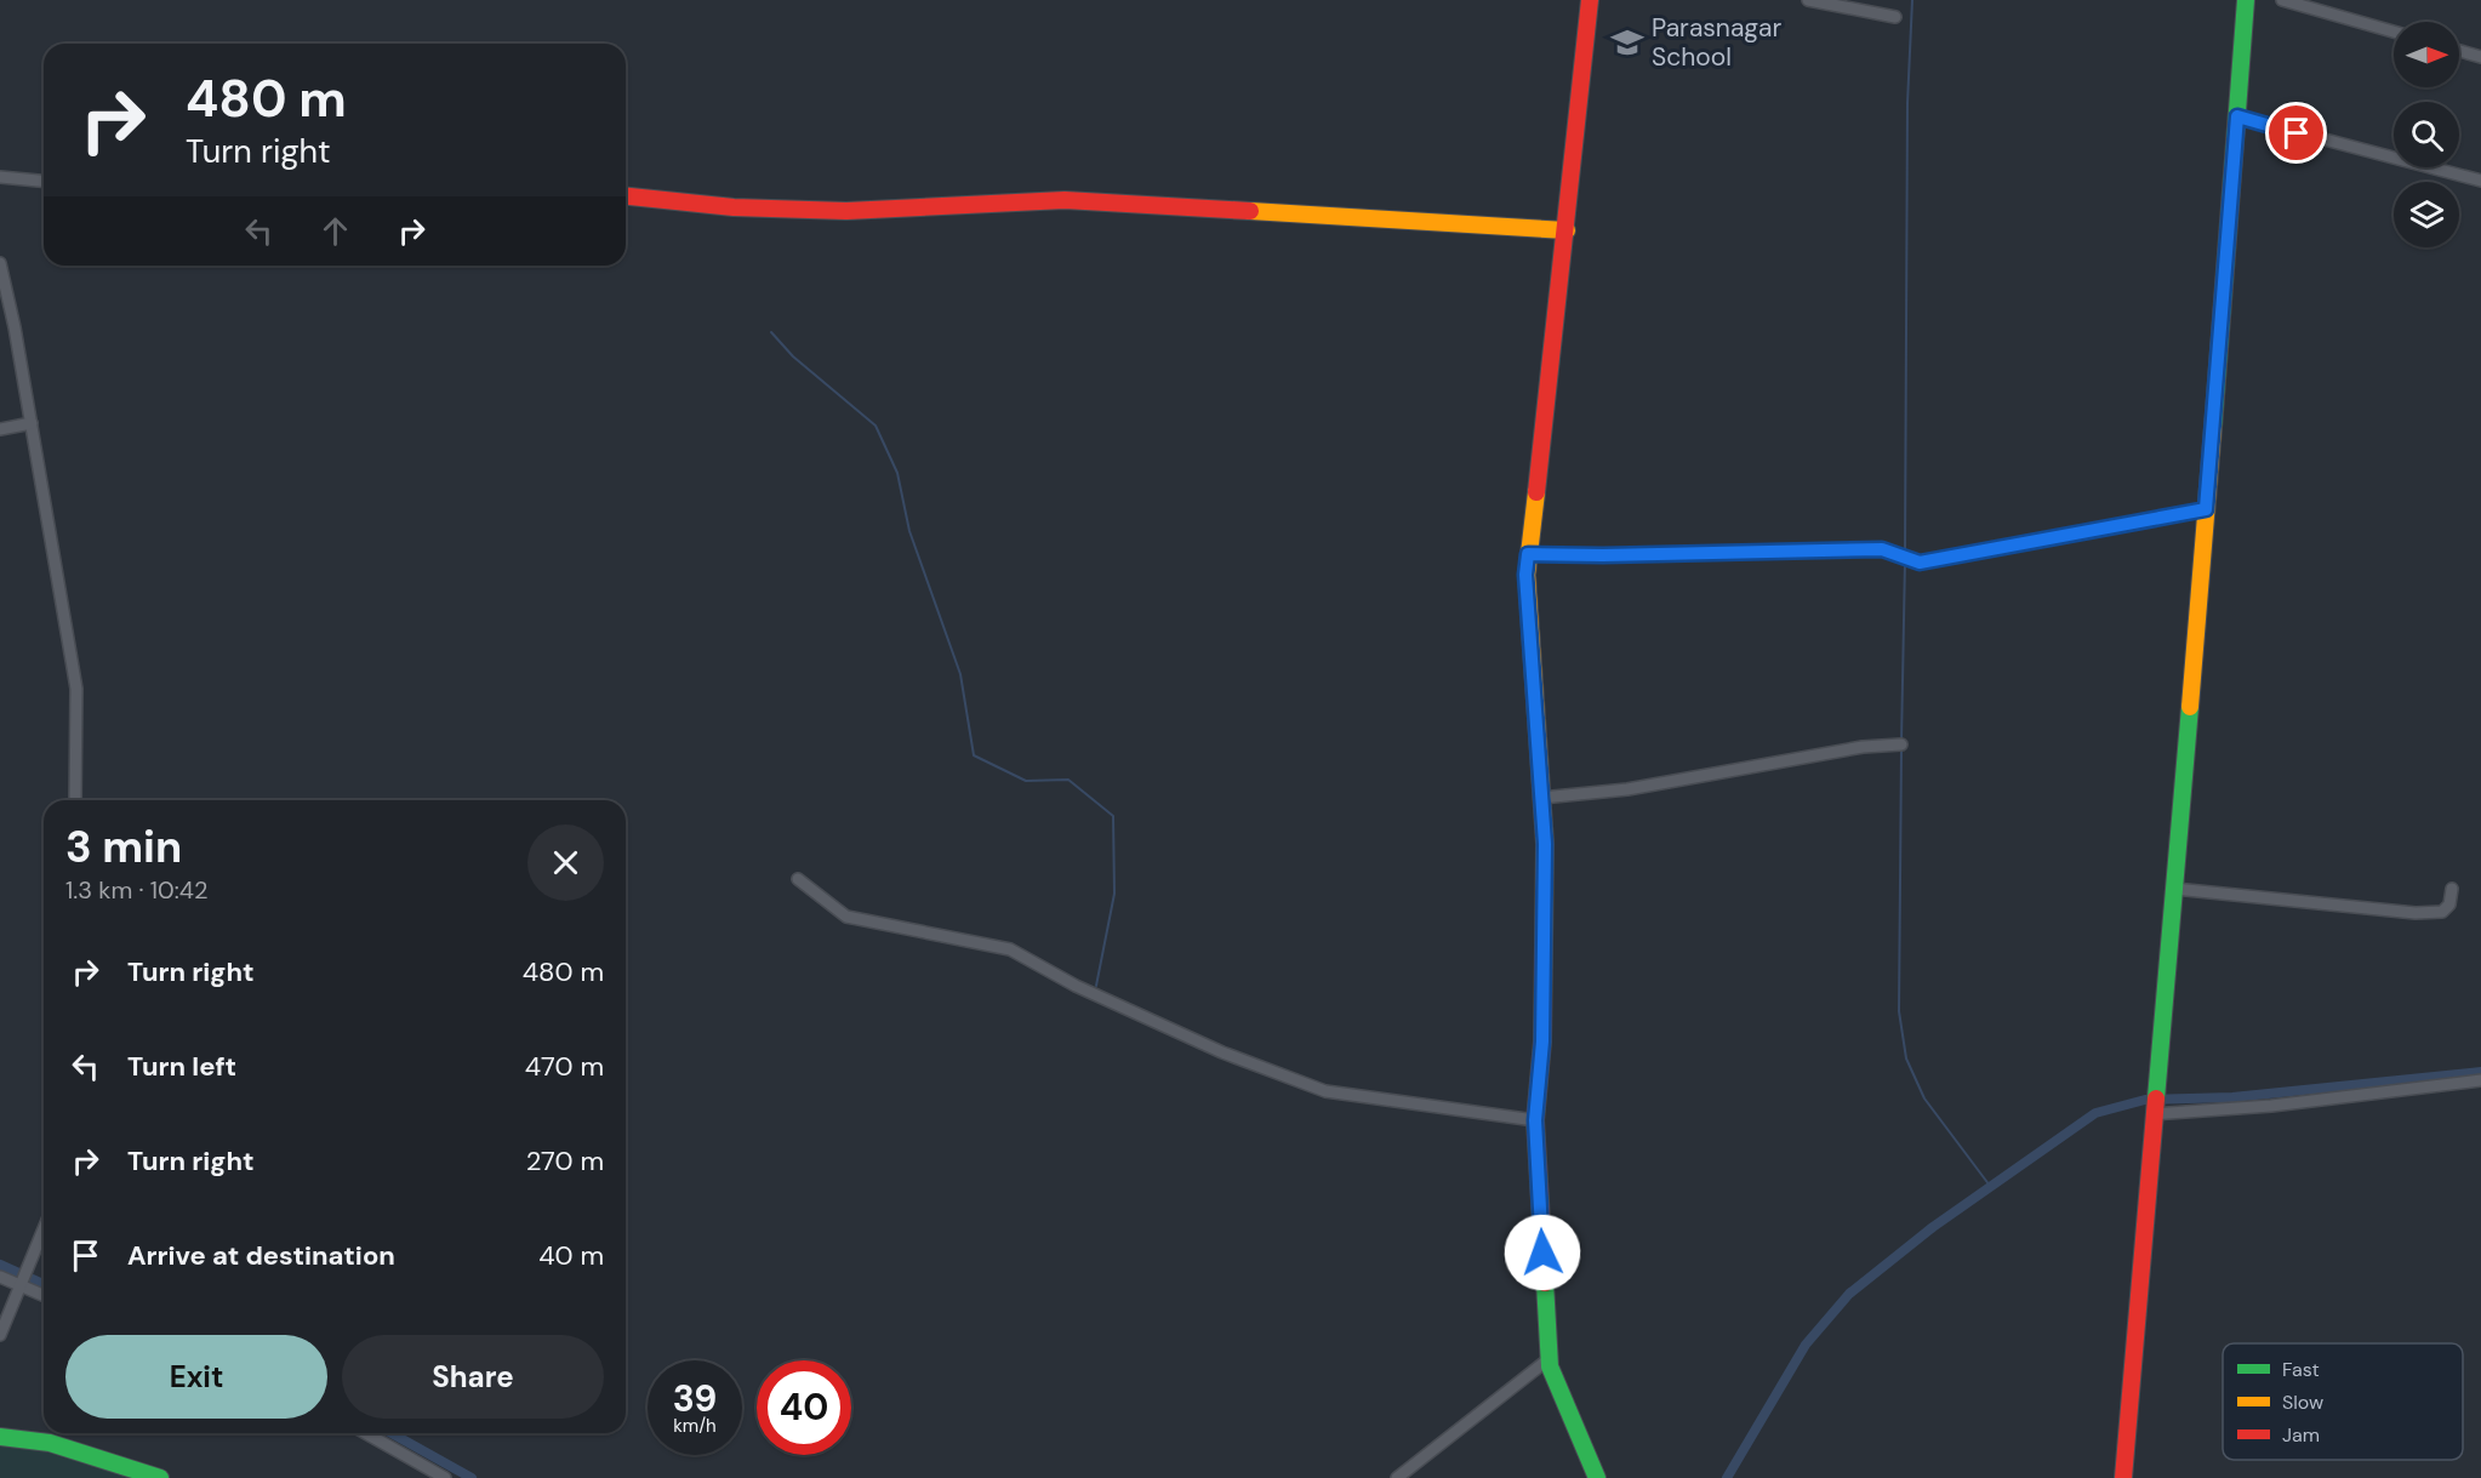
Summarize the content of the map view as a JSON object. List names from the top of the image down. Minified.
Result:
{"places":{"school or university":["Parasnagar School"]},"legend":["Fast","Slow","Jam"],"north":"right","page":{"turn":["480 m","Turn right"],"heading":["3 min","1.3 km · 10:42"],"list":[{"name":"Turn right","value":"480 m"},{"name":"Turn left","value":"470 m"},{"name":"Turn right","value":"270 m"},{"name":"Arrive at destination","value":"40 m"}],"buttons":["Exit","Share"],"speed":"39 km/h","limit":"40"}}
